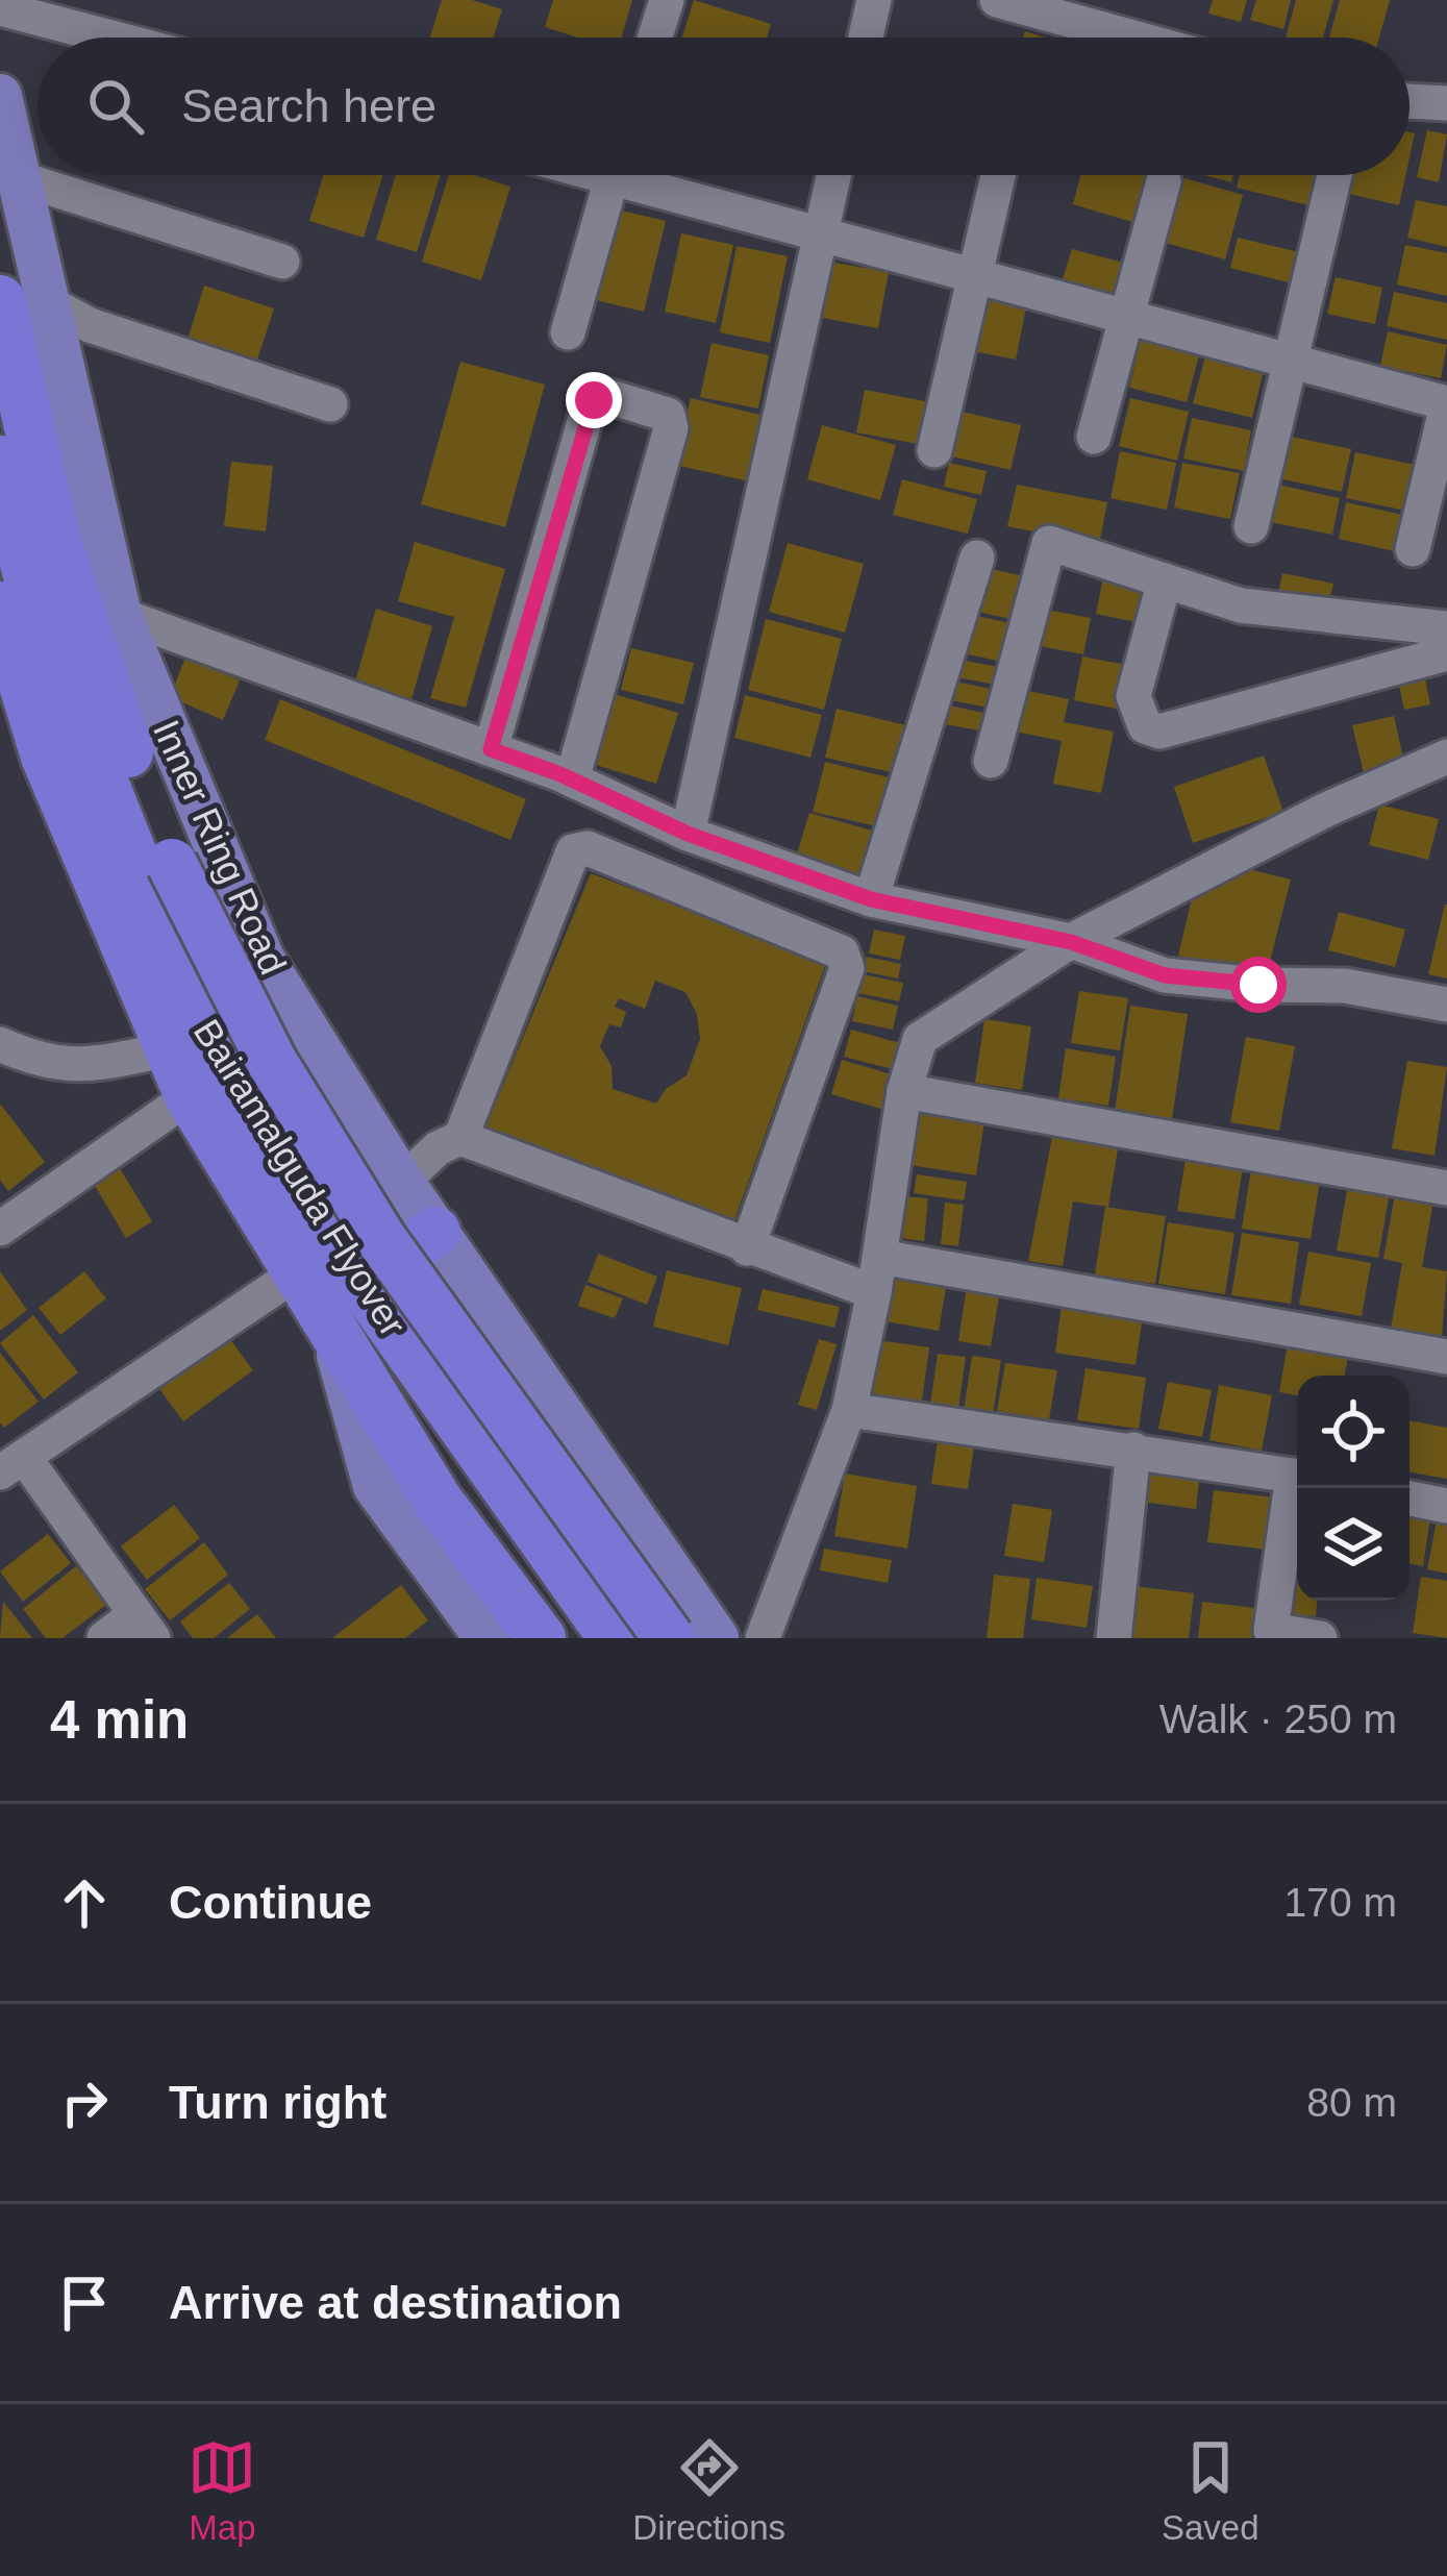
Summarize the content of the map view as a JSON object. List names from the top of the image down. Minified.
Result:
{"streets":{"highway":["Bairamalguda Flyover"],"main road":["Inner Ring Road"]},"page":{"search":"Search here","heading":["4 min","Walk · 250 m"],"list":[["Continue","170 m"],["Turn right","80 m"],"Arrive at destination"],"nav":["Map","Directions","Saved"]}}
